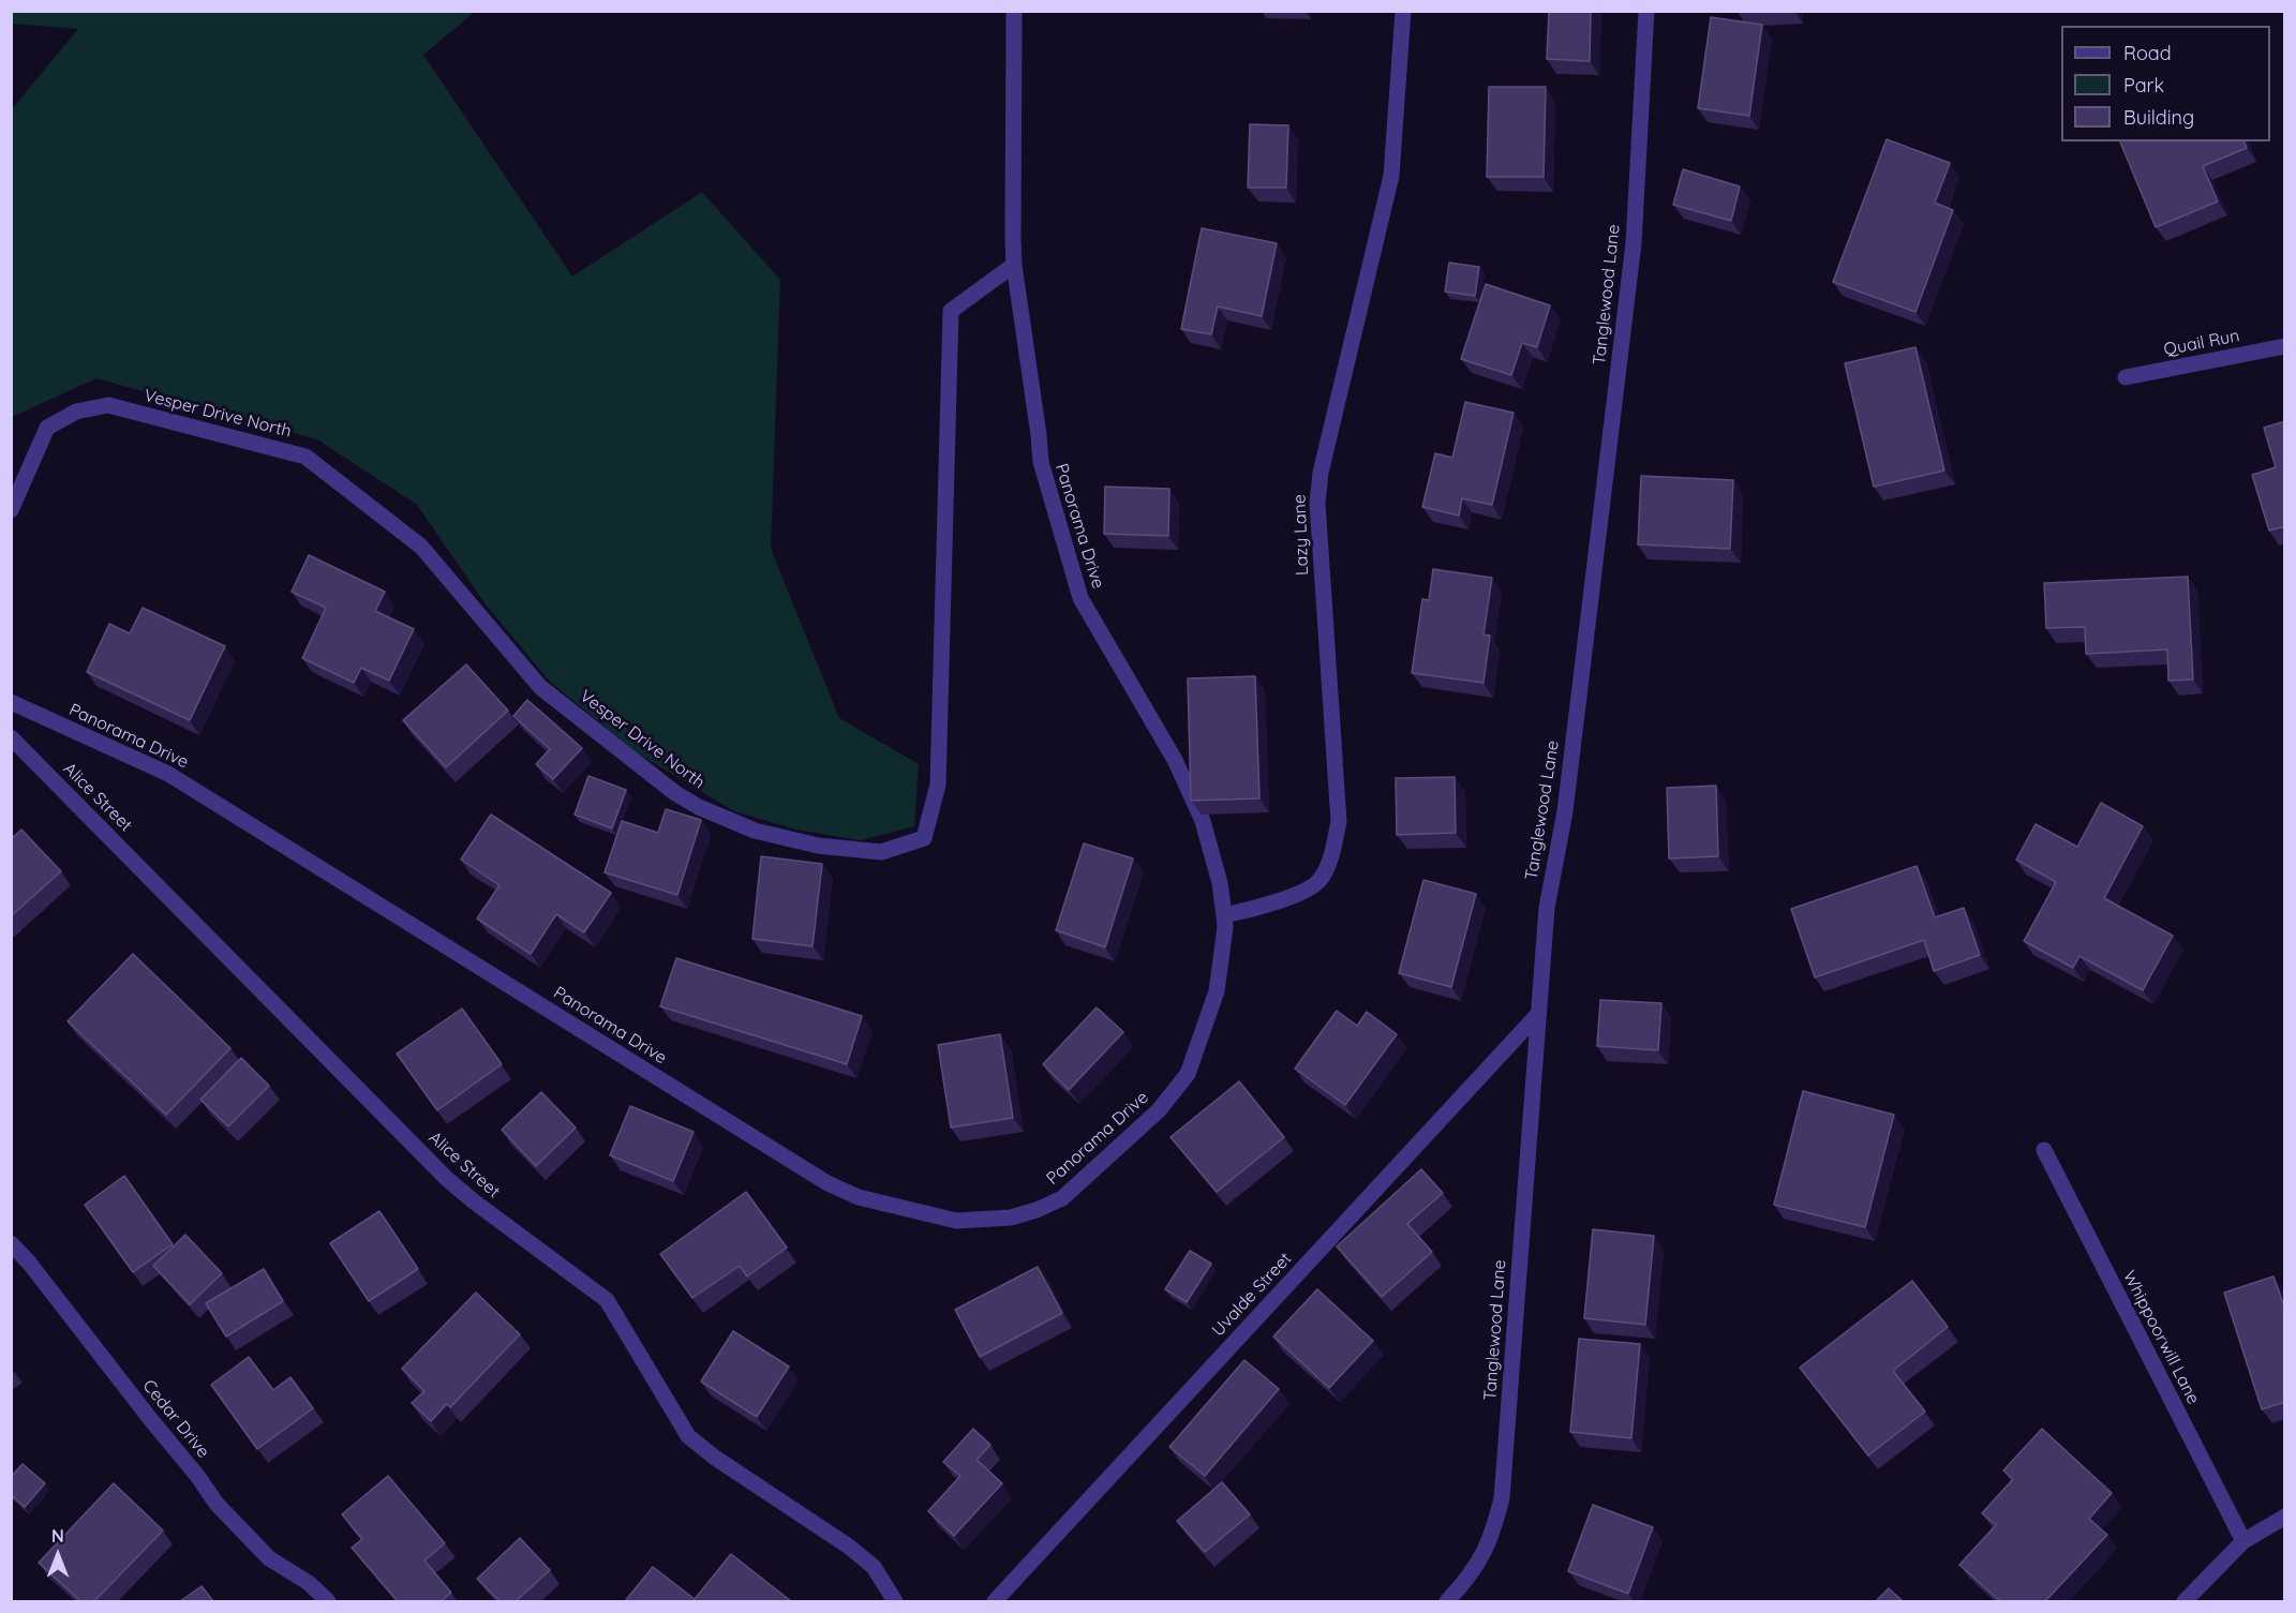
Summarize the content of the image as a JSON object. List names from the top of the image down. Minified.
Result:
{"streets":{"street":["Tanglewood Lane","Quail Run","Vesper Drive North","Panorama Drive","Lazy Lane","Alice Street","Uvalde Street","Whippoorwill Lane","Cedar Drive"]},"crossings":[["Tanglewood Lane","Uvalde Street"],["Vesper Drive North","Panorama Drive"],["Panorama Drive","Lazy Lane"]],"legend":["Road","Park","Building"],"north":"top"}
